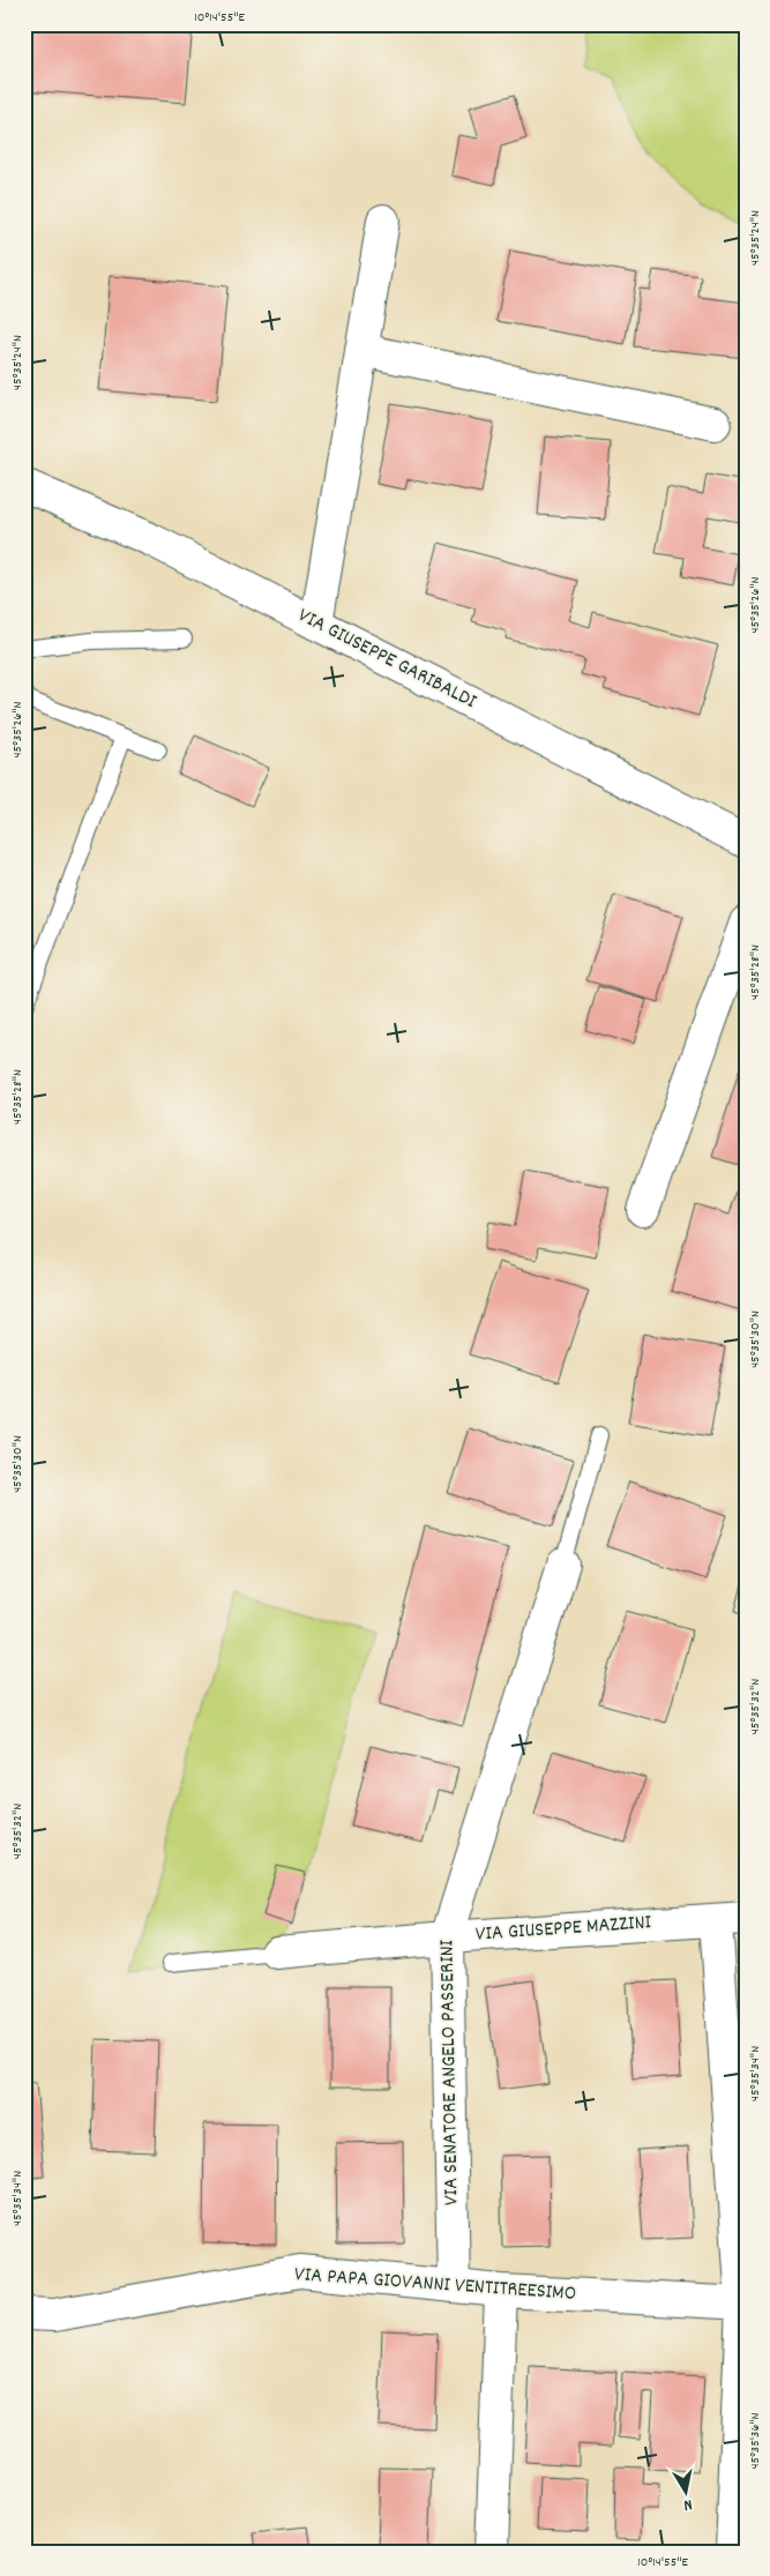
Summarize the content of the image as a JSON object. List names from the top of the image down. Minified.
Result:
{"streets":{"street":["VIA GIUSEPPE GARIBALDI","VIA GIUSEPPE MAZZINI","VIA SENATORE ANGELO PASSERINI","VIA PAPA GIOVANNI VENTITREESIMO"]},"crossings":[["VIA GIUSEPPE MAZZINI","VIA SENATORE ANGELO PASSERINI"],["VIA SENATORE ANGELO PASSERINI","VIA PAPA GIOVANNI VENTITREESIMO"]],"north":"bottom","coordinates":["10°14'55\"E","45°35'24\"N","45°35'26\"N","45°35'28\"N","45°35'30\"N","45°35'32\"N","45°35'34\"N","45°35'36\"N"]}
